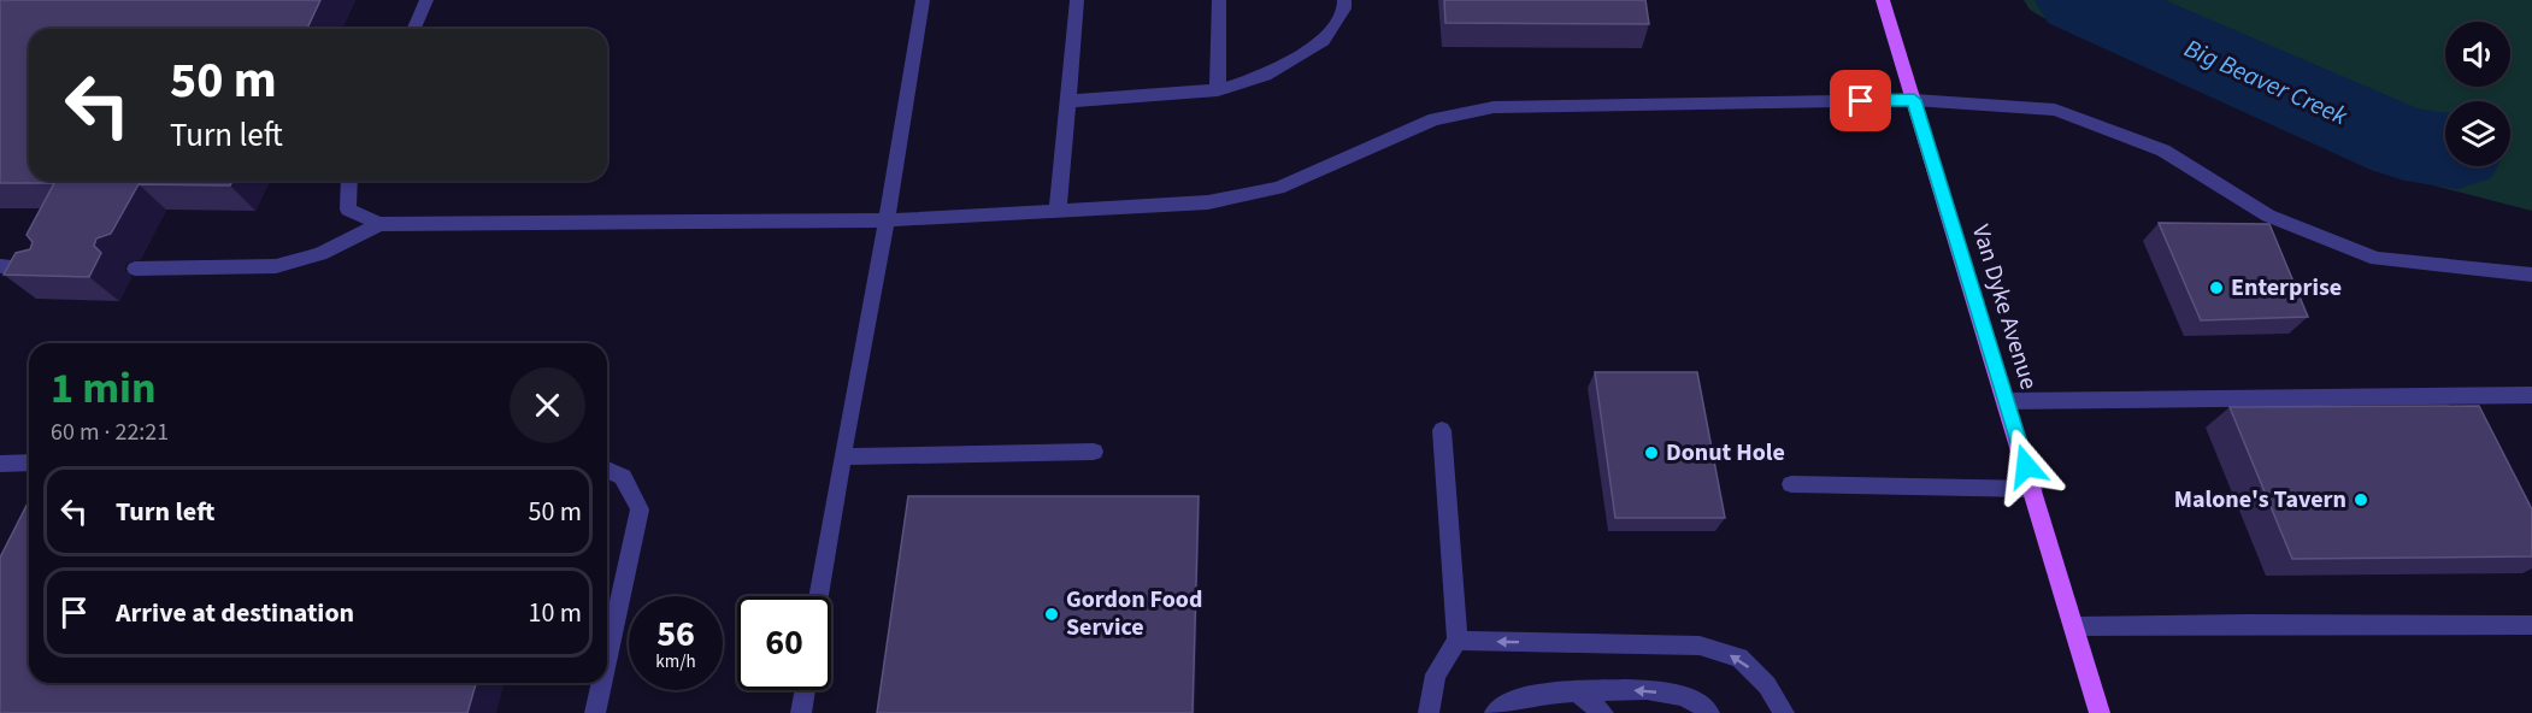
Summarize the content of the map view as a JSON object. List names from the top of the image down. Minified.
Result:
{"streets":{"main road":["Van Dyke Avenue"]},"water":["Big Beaver Creek"],"places":["Enterprise","Donut Hole","Malone's Tavern","Gordon Food Service"],"page":{"turn":["50 m","Turn left"],"heading":["1 min","60 m · 22:21"],"list":[{"name":"Turn left","value":"50 m"},{"name":"Arrive at destination","value":"10 m"}],"speed":"56 km/h","limit":"60"}}
